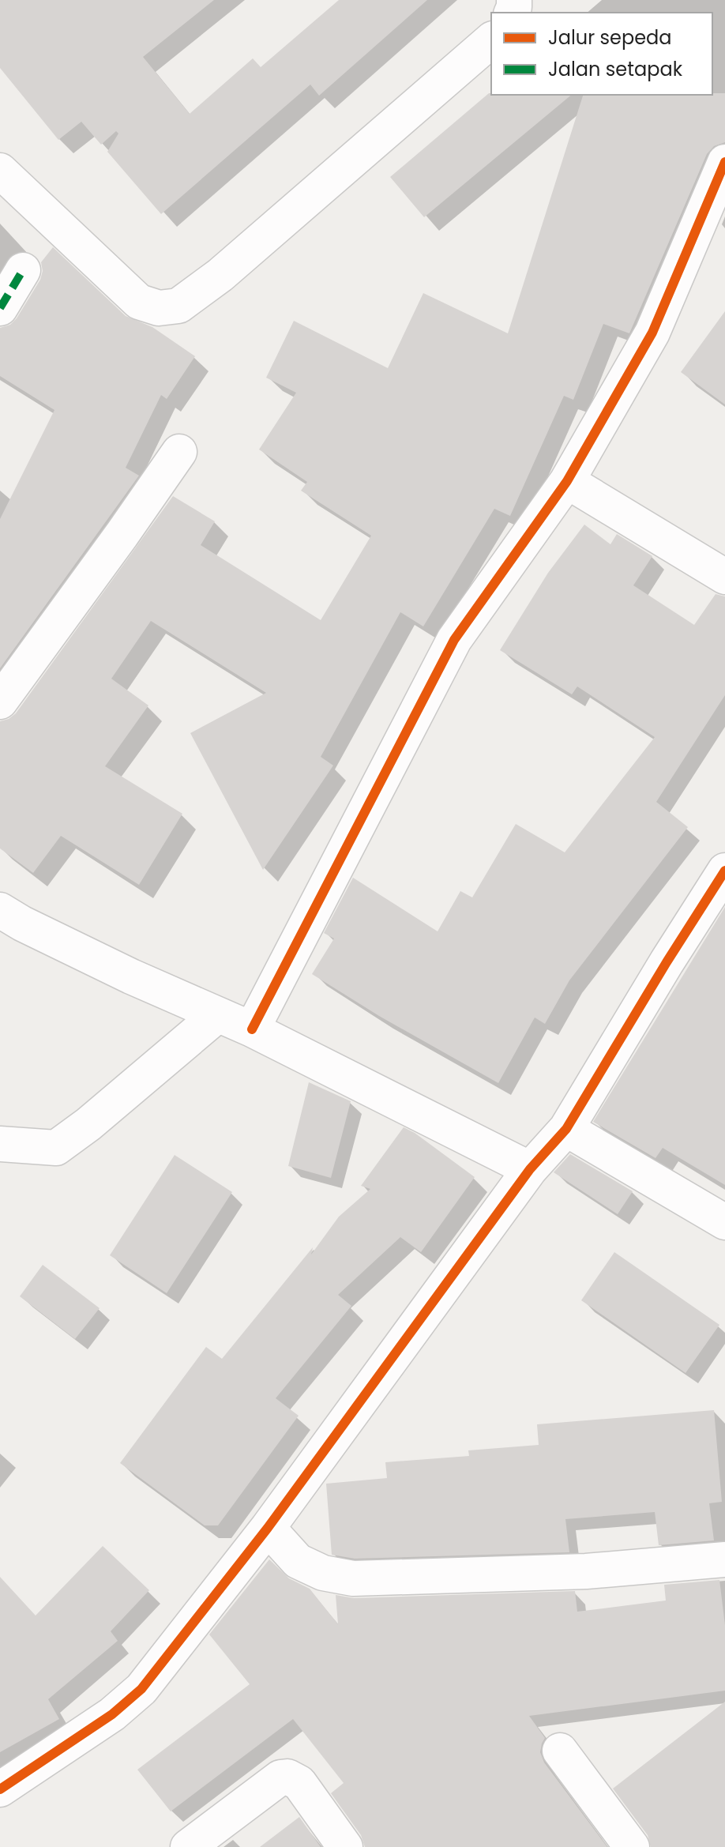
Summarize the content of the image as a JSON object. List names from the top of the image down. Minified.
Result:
{"legend":["Jalur sepeda","Jalan setapak"]}
